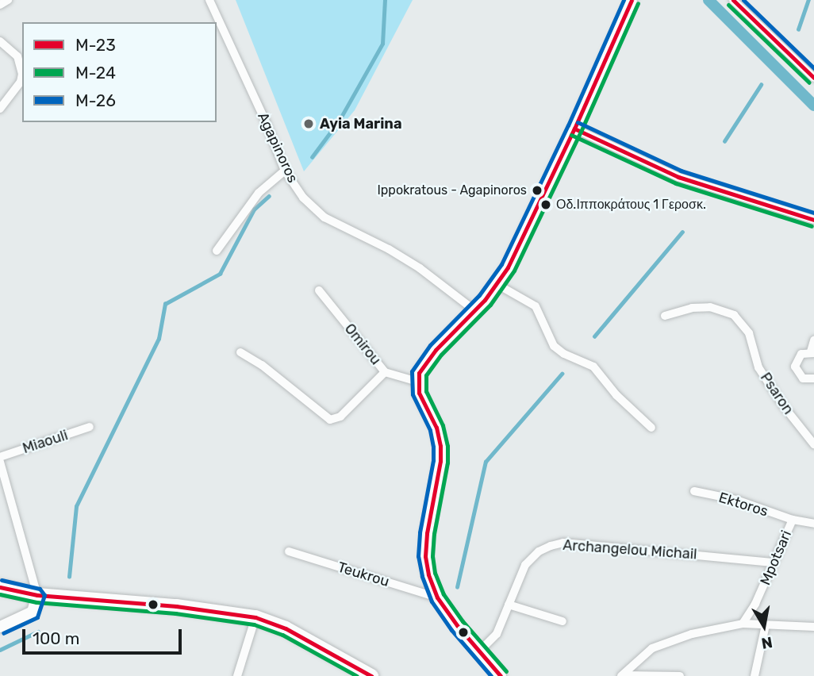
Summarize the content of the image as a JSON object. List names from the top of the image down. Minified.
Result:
{"streets":{"street":["Agapinoros","Omirou","Psaron","Miaouli","Ektoros","Archangelou Michail","Mpotsari","Teukrou"]},"crossings":[["Ektoros","Mpotsari"],["Archangelou Michail","Mpotsari"]],"places":["Ayia Marina","Ippokratous - Agapinoros","Οδ.Ιπποκράτους 1 Γεροσκ."],"lines":["transit line M-23","transit line M-26","transit line M-24"],"legend":["M-23","M-24","M-26"],"scale_bar":"100 m","north":"bottom"}
